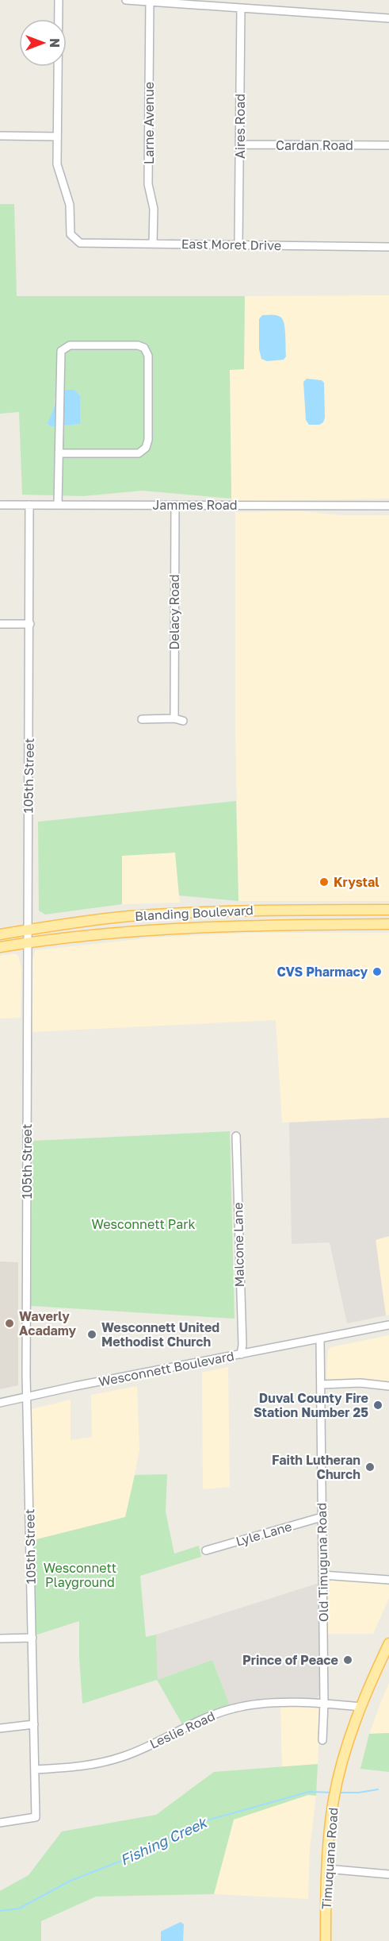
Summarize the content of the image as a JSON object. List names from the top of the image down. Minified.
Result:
{"streets":{"main road":["Blanding Boulevard","Timuquana Road"],"street":["Larne Avenue","Aires Road","Cardan Road","East Moret Drive","Jammes Road","Delacy Road","105th Street","Malcone Lane","Wesconnett Boulevard","Lyle Lane","Old Timuguna Road","Leslie Road"]},"crossings":[["Larne Avenue","East Moret Drive"],["Aires Road","Cardan Road"],["Aires Road","East Moret Drive"],["Jammes Road","Delacy Road"],["Jammes Road","105th Street"],["105th Street","Blanding Boulevard"],["105th Street","Wesconnett Boulevard"],["105th Street","Leslie Road"],["Malcone Lane","Wesconnett Boulevard"],["Wesconnett Boulevard","Old Timuguna Road"],["Lyle Lane","Old Timuguna Road"],["Old Timuguna Road","Leslie Road"],["Leslie Road","Timuquana Road"]],"water":["Fishing Creek"],"parks":["Wesconnett Park","Wesconnett Playground"],"places":["Krystal","CVS Pharmacy","Waverly Acadamy","Wesconnett United Methodist Church","Duval County Fire Station Number 25","Faith Lutheran Church","Prince of Peace"],"north":"right"}
